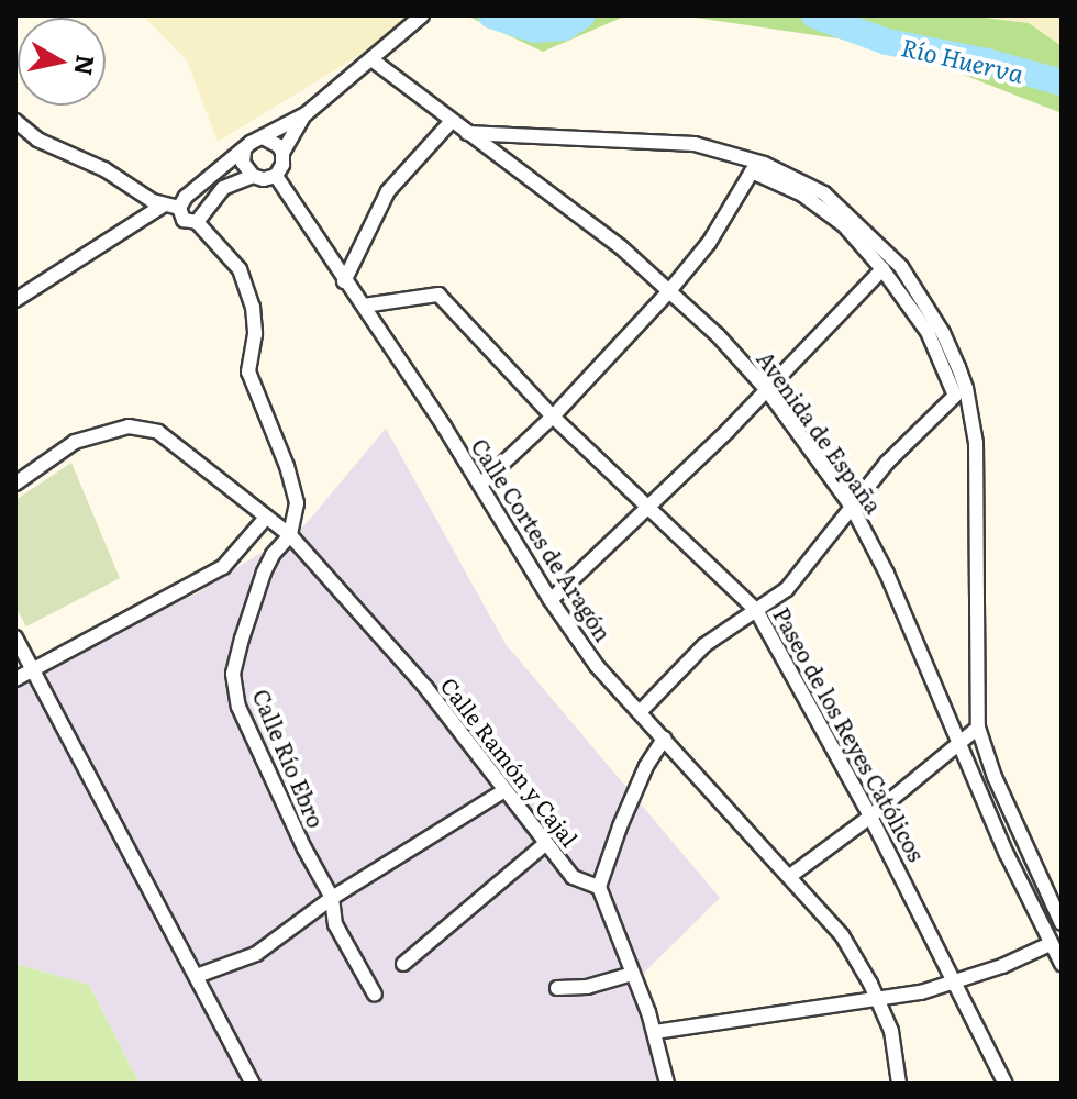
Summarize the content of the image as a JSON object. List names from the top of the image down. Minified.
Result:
{"streets":{"street":["Avenida de España","Calle Cortes de Aragón","Paseo de los Reyes Católicos","Calle Río Ebro","Calle Ramón y Cajal"]},"crossings":[["Calle Cortes de Aragón","Paseo de los Reyes Católicos"],["Calle Río Ebro","Calle Ramón y Cajal"]],"water":["Río Huerva"],"north":"right"}
